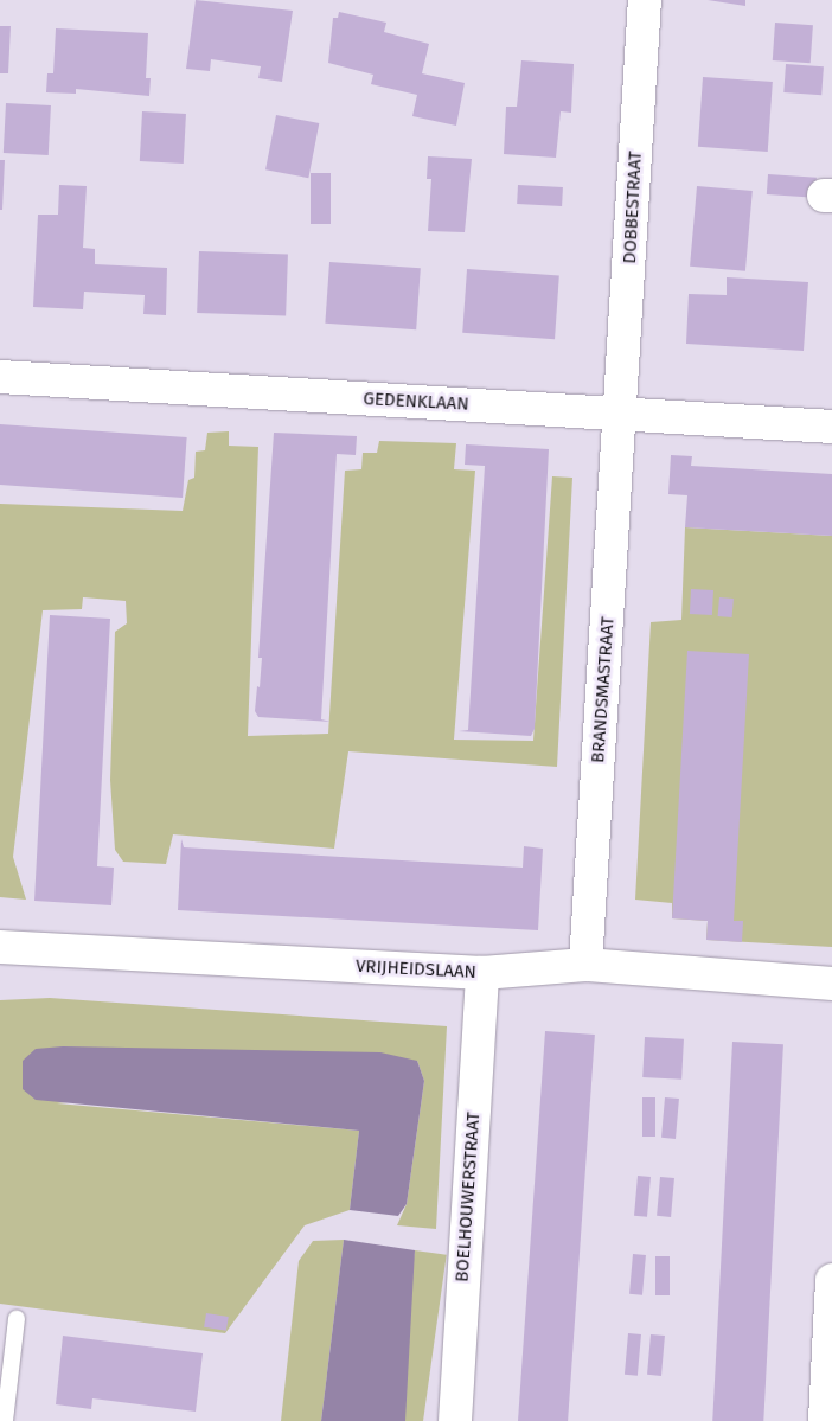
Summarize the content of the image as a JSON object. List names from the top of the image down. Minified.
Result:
{"streets":{"street":["DOBBESTRAAT","GEDENKLAAN","BRANDSMASTRAAT","VRIJHEIDSLAAN","BOELHOUWERSTRAAT"]},"crossings":[["DOBBESTRAAT","GEDENKLAAN"],["DOBBESTRAAT","BRANDSMASTRAAT"],["GEDENKLAAN","BRANDSMASTRAAT"],["BRANDSMASTRAAT","VRIJHEIDSLAAN"],["VRIJHEIDSLAAN","BOELHOUWERSTRAAT"]]}
